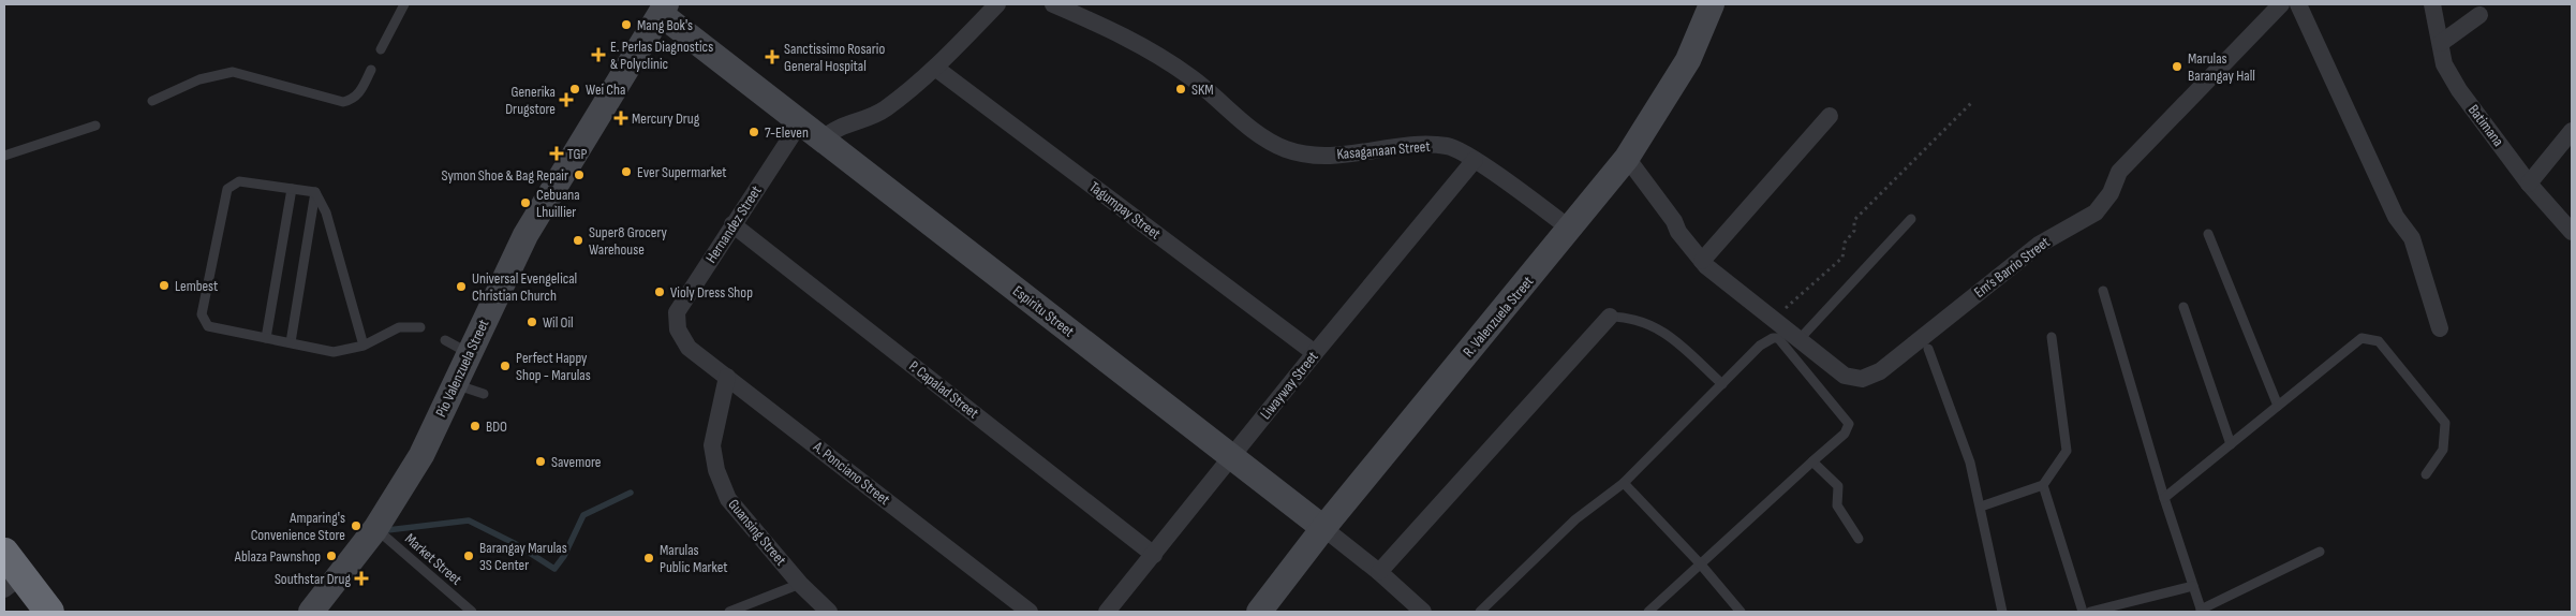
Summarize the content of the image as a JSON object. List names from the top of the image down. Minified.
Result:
{"streets":{"street":["Batimana","Kasaganaan Street","Tagumpay Street","Hernandez Street","Em’s Barrio Street","Espiritu Street","R. Valenzuela Street","Pio Valenzuela Street","Liwayway Street","P. Capalad Street","A. Ponciano Street","Guansing Street"],"lane":["Market Street"]},"crossings":[["Kasaganaan Street","R. Valenzuela Street"],["Kasaganaan Street","Liwayway Street"],["Tagumpay Street","Liwayway Street"],["Hernandez Street","Espiritu Street"],["Hernandez Street","P. Capalad Street"],["Hernandez Street","A. Ponciano Street"],["Espiritu Street","R. Valenzuela Street"],["Espiritu Street","Pio Valenzuela Street"],["Espiritu Street","Liwayway Street"],["Pio Valenzuela Street","Market Street"],["Liwayway Street","P. Capalad Street"],["A. Ponciano Street","Guansing Street"]],"places":{"other":["Mang Bok's","Marulas Barangay Hall","Wei Cha","SKM","7-Eleven","Ever Supermarket","Symon Shoe & Bag Repair","Cebuana Lhuillier","Super8 Grocery Warehouse","Lembest","Universal Evengelical Christian Church","Violy Dress Shop","Wil Oil","Perfect Happy Shop - Marulas","BDO","Savemore","Amparing's Convenience Store","Ablaza Pawnshop","Barangay Marulas 3S Center","Marulas Public Market"],"health":["E. Perlas Diagnostics & Polyclinic","Sanctissimo Rosario General Hospital","Generika Drugstore","Mercury Drug","TGP","Southstar Drug"]}}
